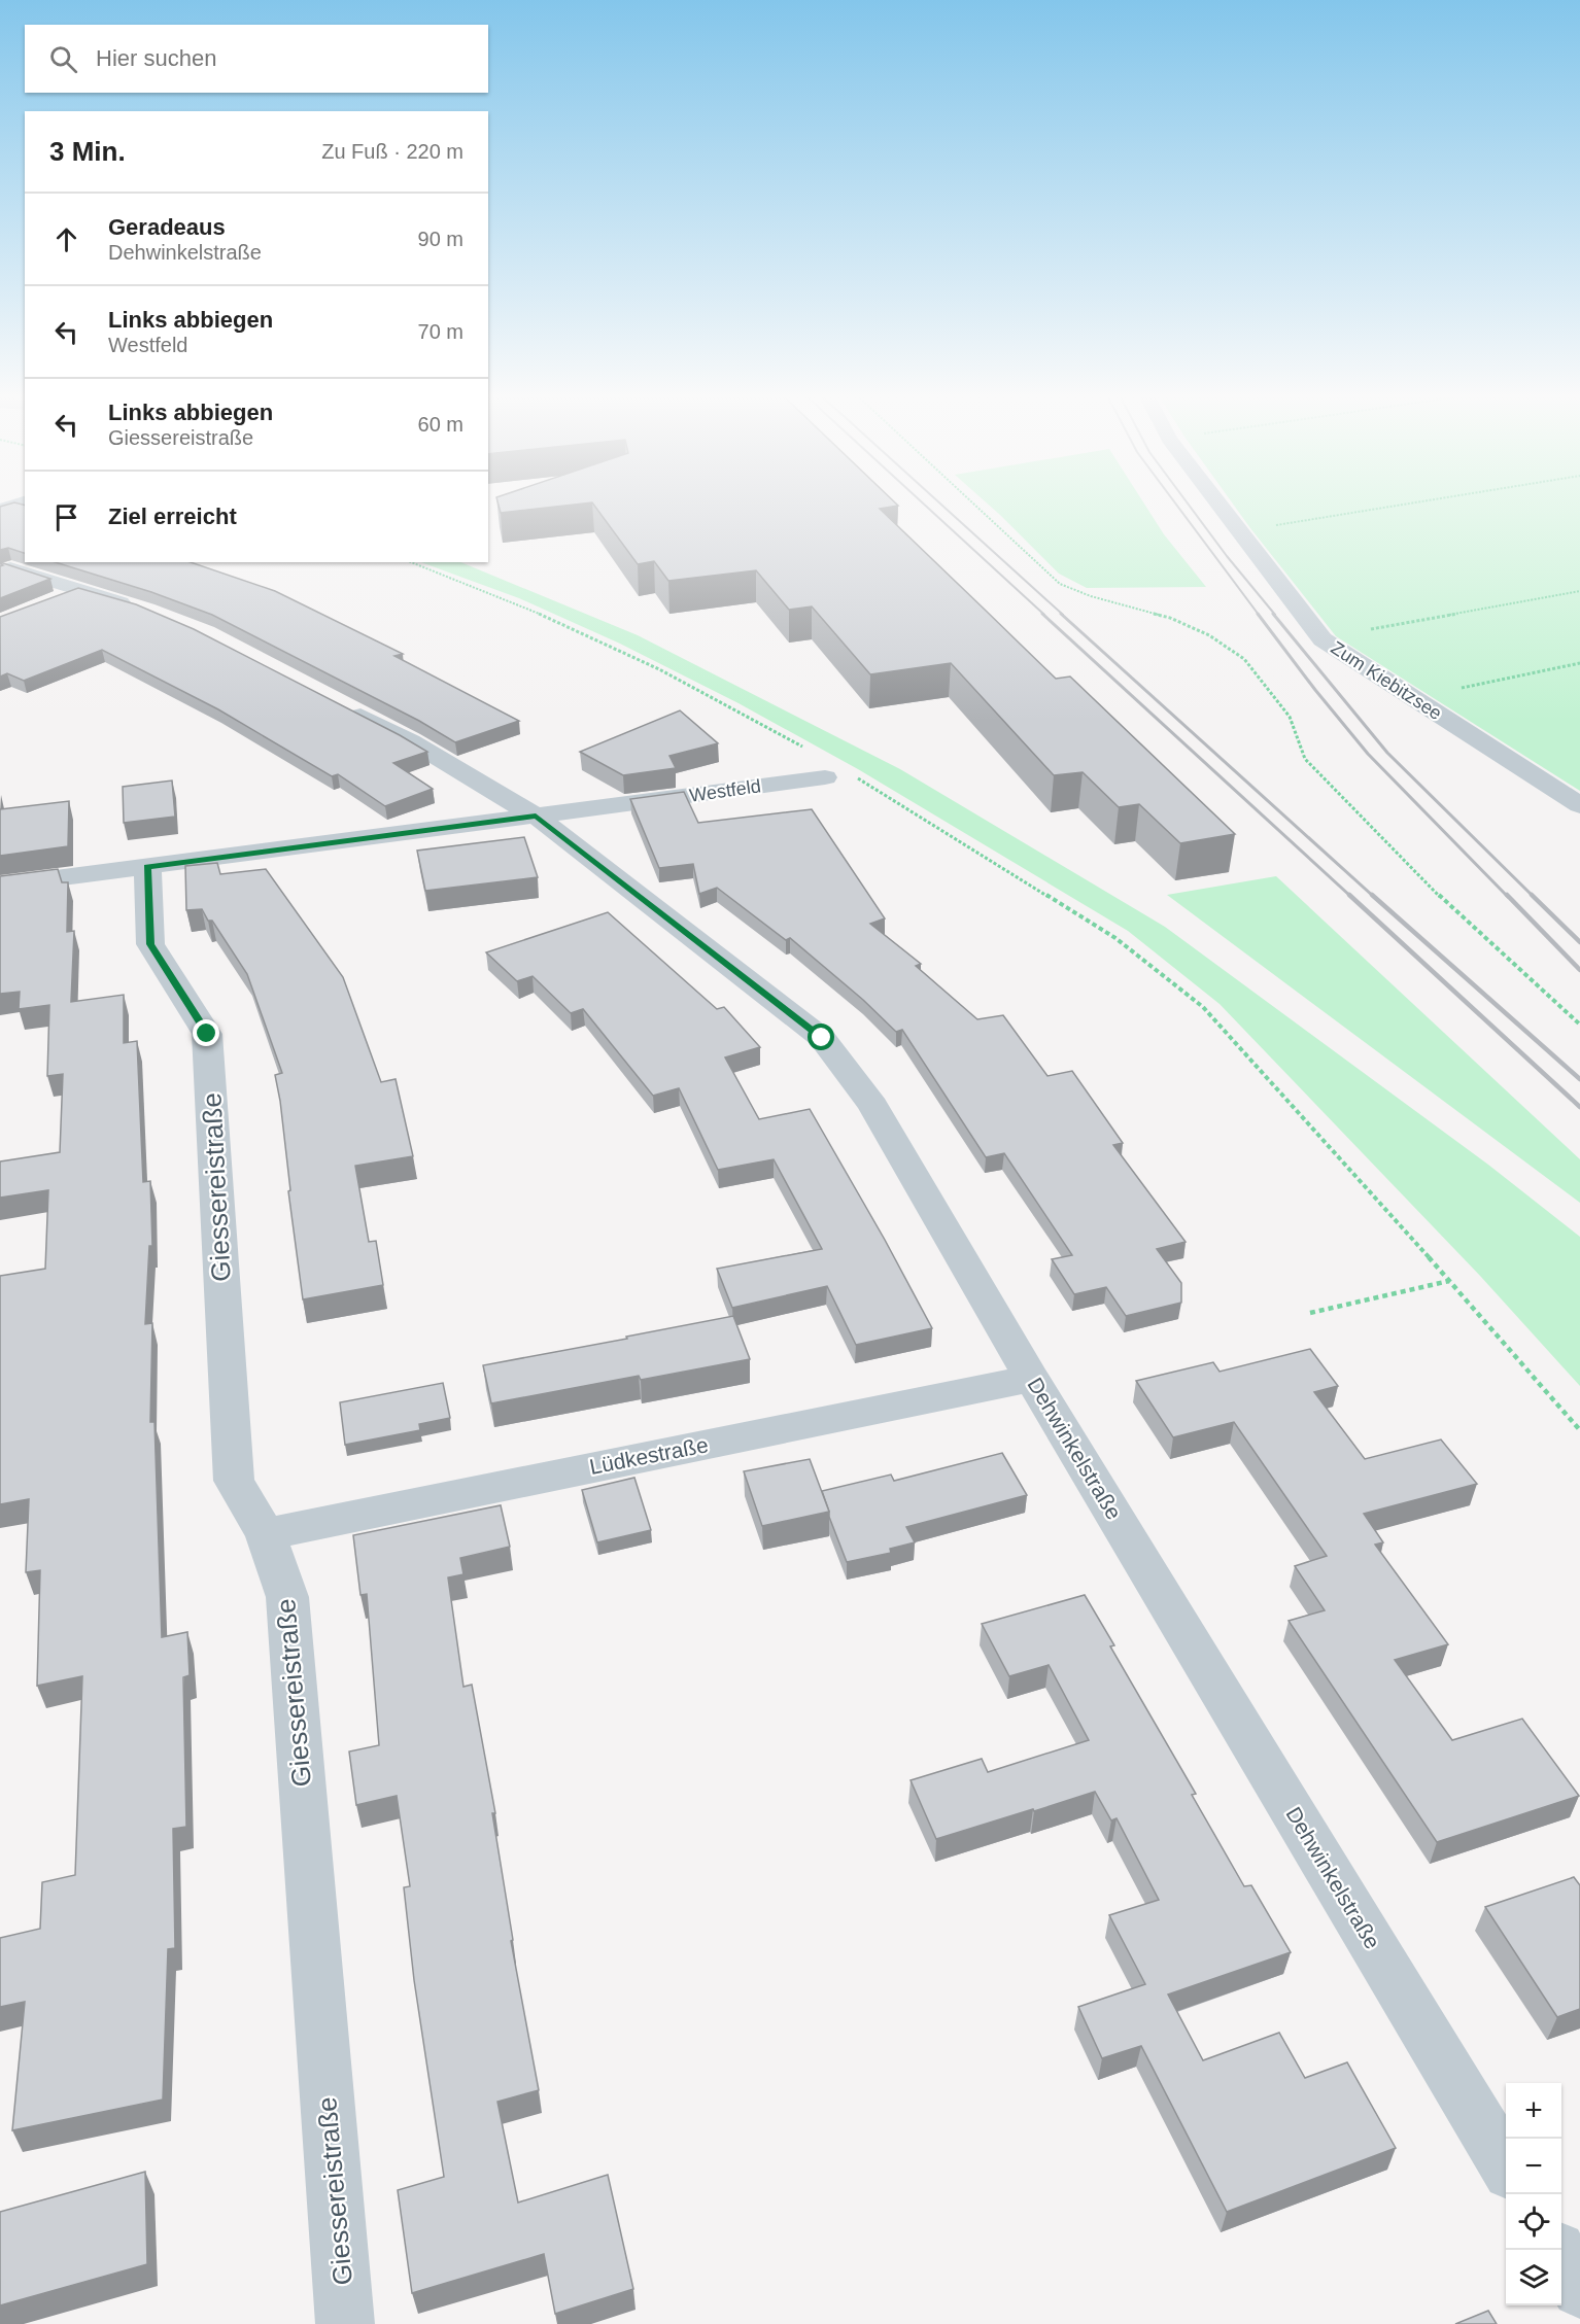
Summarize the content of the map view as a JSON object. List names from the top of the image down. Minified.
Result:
{"streets":{"street":["Zum Kiebitzsee","Westfeld","Giessereistraße","Dehwinkelstraße","Lüdkestraße"]},"crossings":[["Westfeld","Giessereistraße"],["Westfeld","Dehwinkelstraße"],["Giessereistraße","Lüdkestraße"],["Dehwinkelstraße","Lüdkestraße"]],"page":{"search":"Hier suchen","heading":["3 Min.","Zu Fuß · 220 m"],"list":[["Geradeaus","Dehwinkelstraße","90 m"],["Links abbiegen","Westfeld","70 m"],["Links abbiegen","Giessereistraße","60 m"],"Ziel erreicht"],"map_buttons":["+","−"]}}
